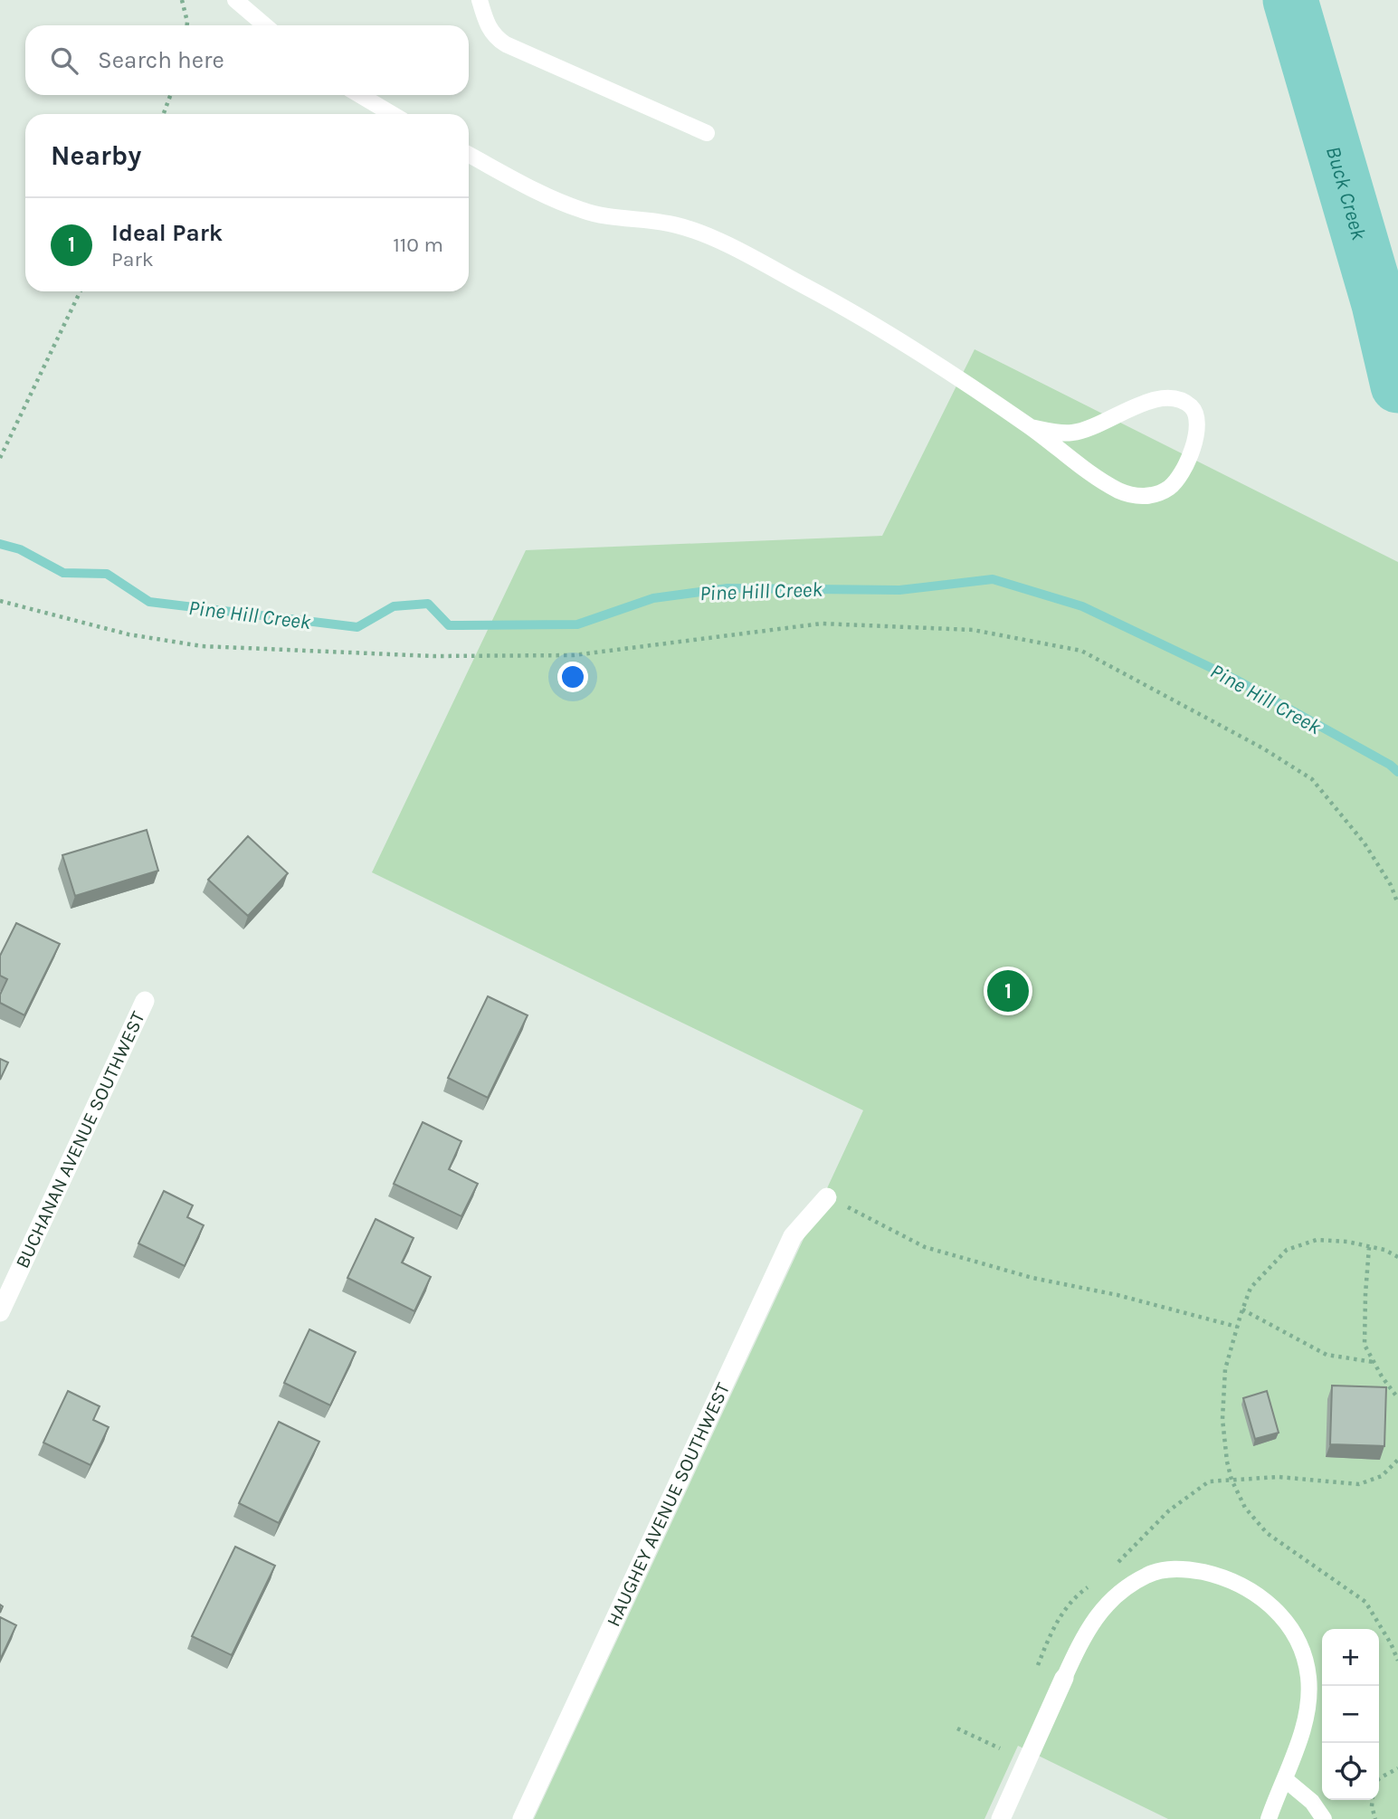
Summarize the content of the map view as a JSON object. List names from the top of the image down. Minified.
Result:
{"streets":{"street":["BUCHANAN AVENUE SOUTHWEST","HAUGHEY AVENUE SOUTHWEST"]},"water":["Buck Creek","Pine Hill Creek"],"page":{"search":"Search here","heading":"Nearby","list":[{"mark":"1","name":"Ideal Park","note":"Park","value":"110 m"}],"pins":"1","map_buttons":["+","−"]}}
